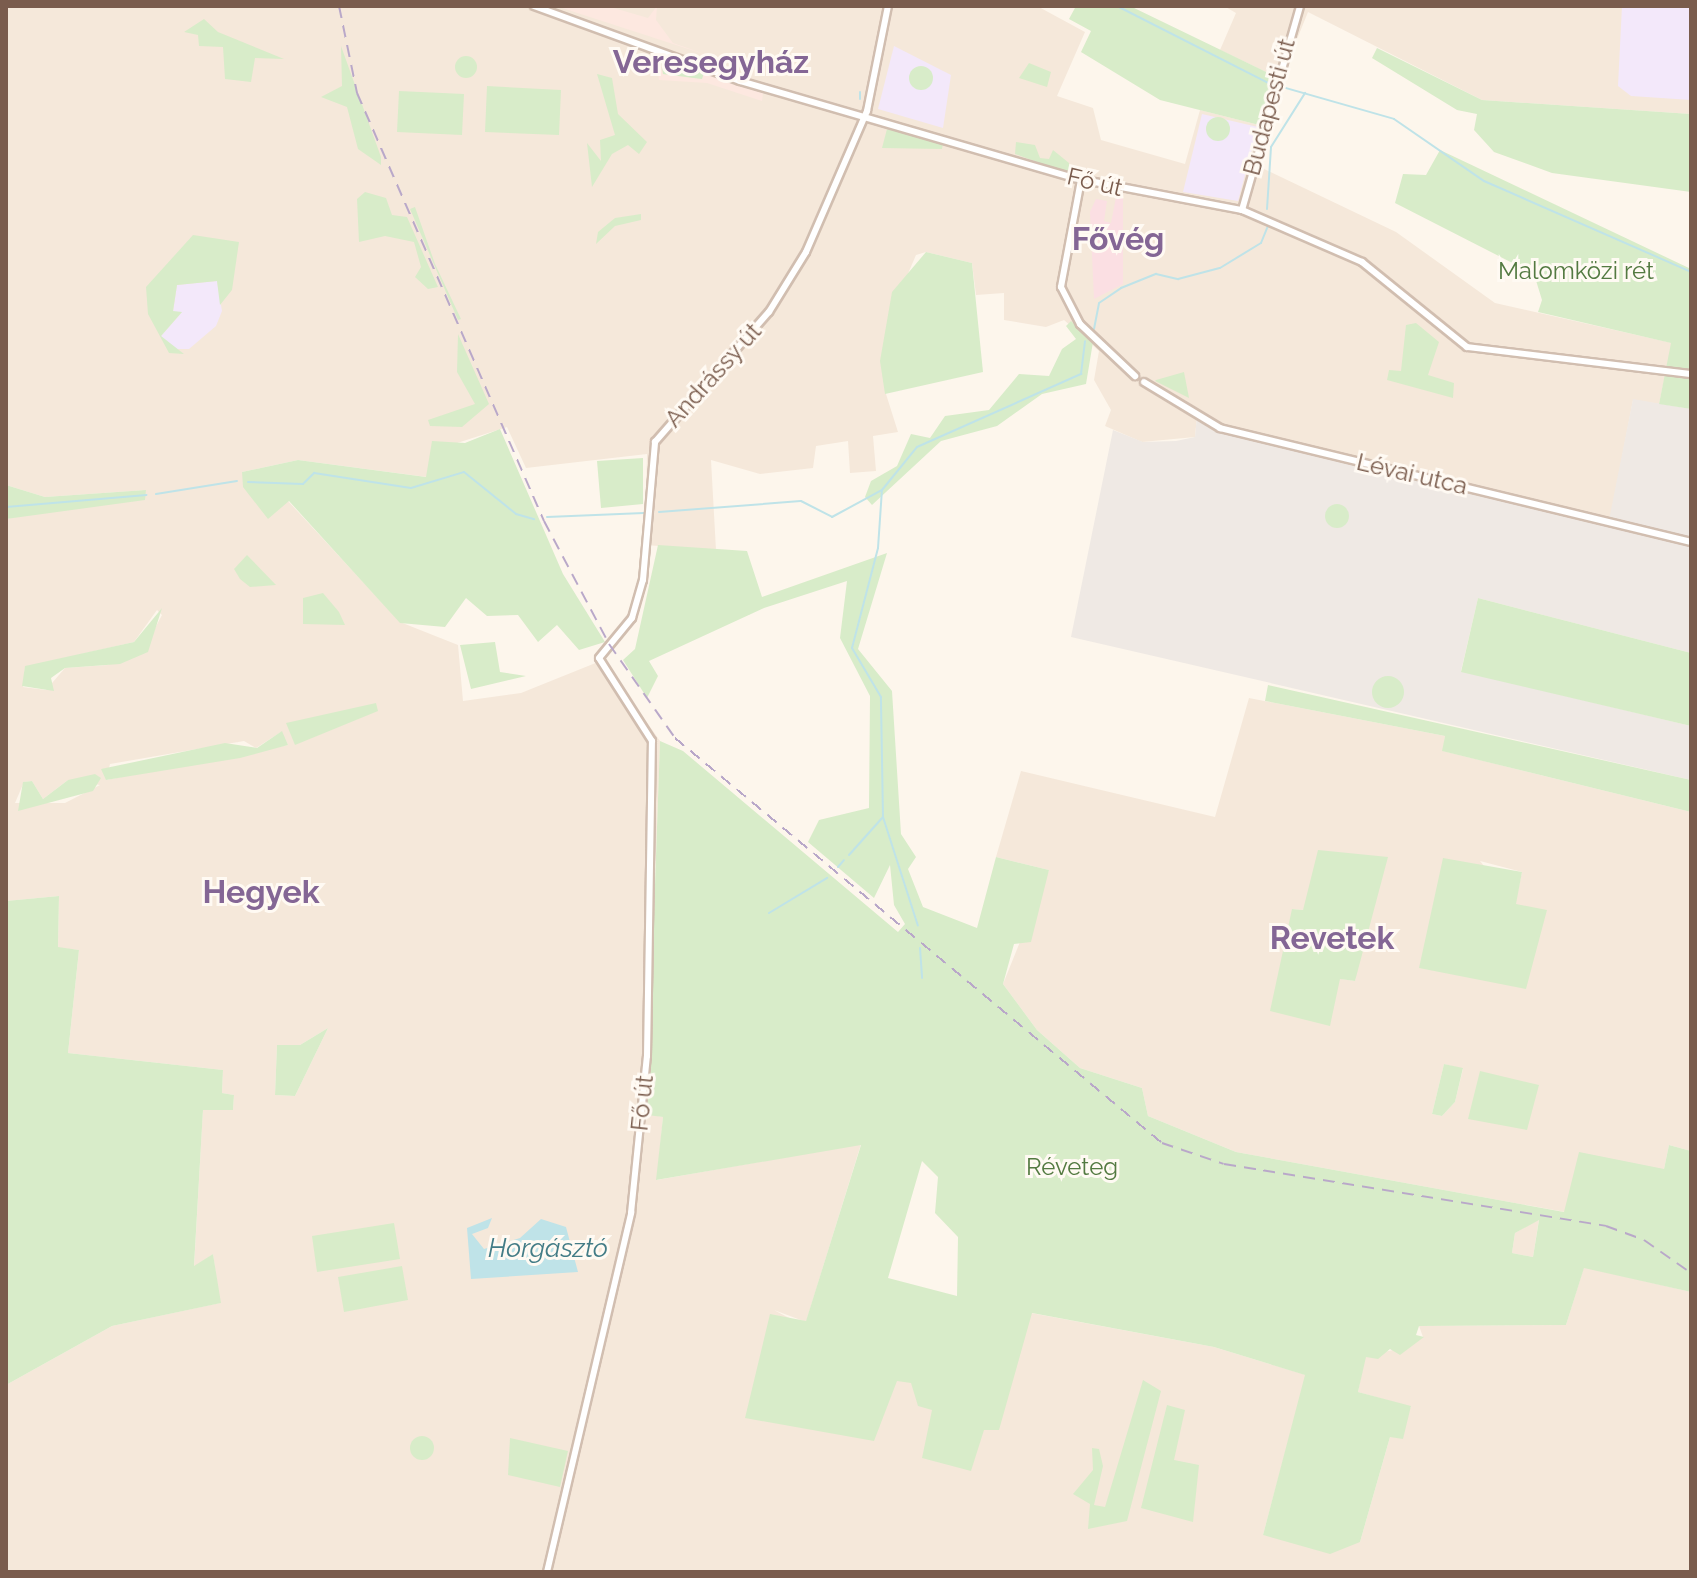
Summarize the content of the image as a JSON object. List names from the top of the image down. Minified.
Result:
{"streets":{"main road":["Budapesti út","Fő út","Andrássy út","Lévai utca"]},"crossings":[["Budapesti út","Fő út"],["Fő út","Andrássy út"]],"districts":["Veresegyház","Fővég","Hegyek","Revetek"],"water":["Horgásztó"],"parks":["Malomközi rét","Réveteg"]}
